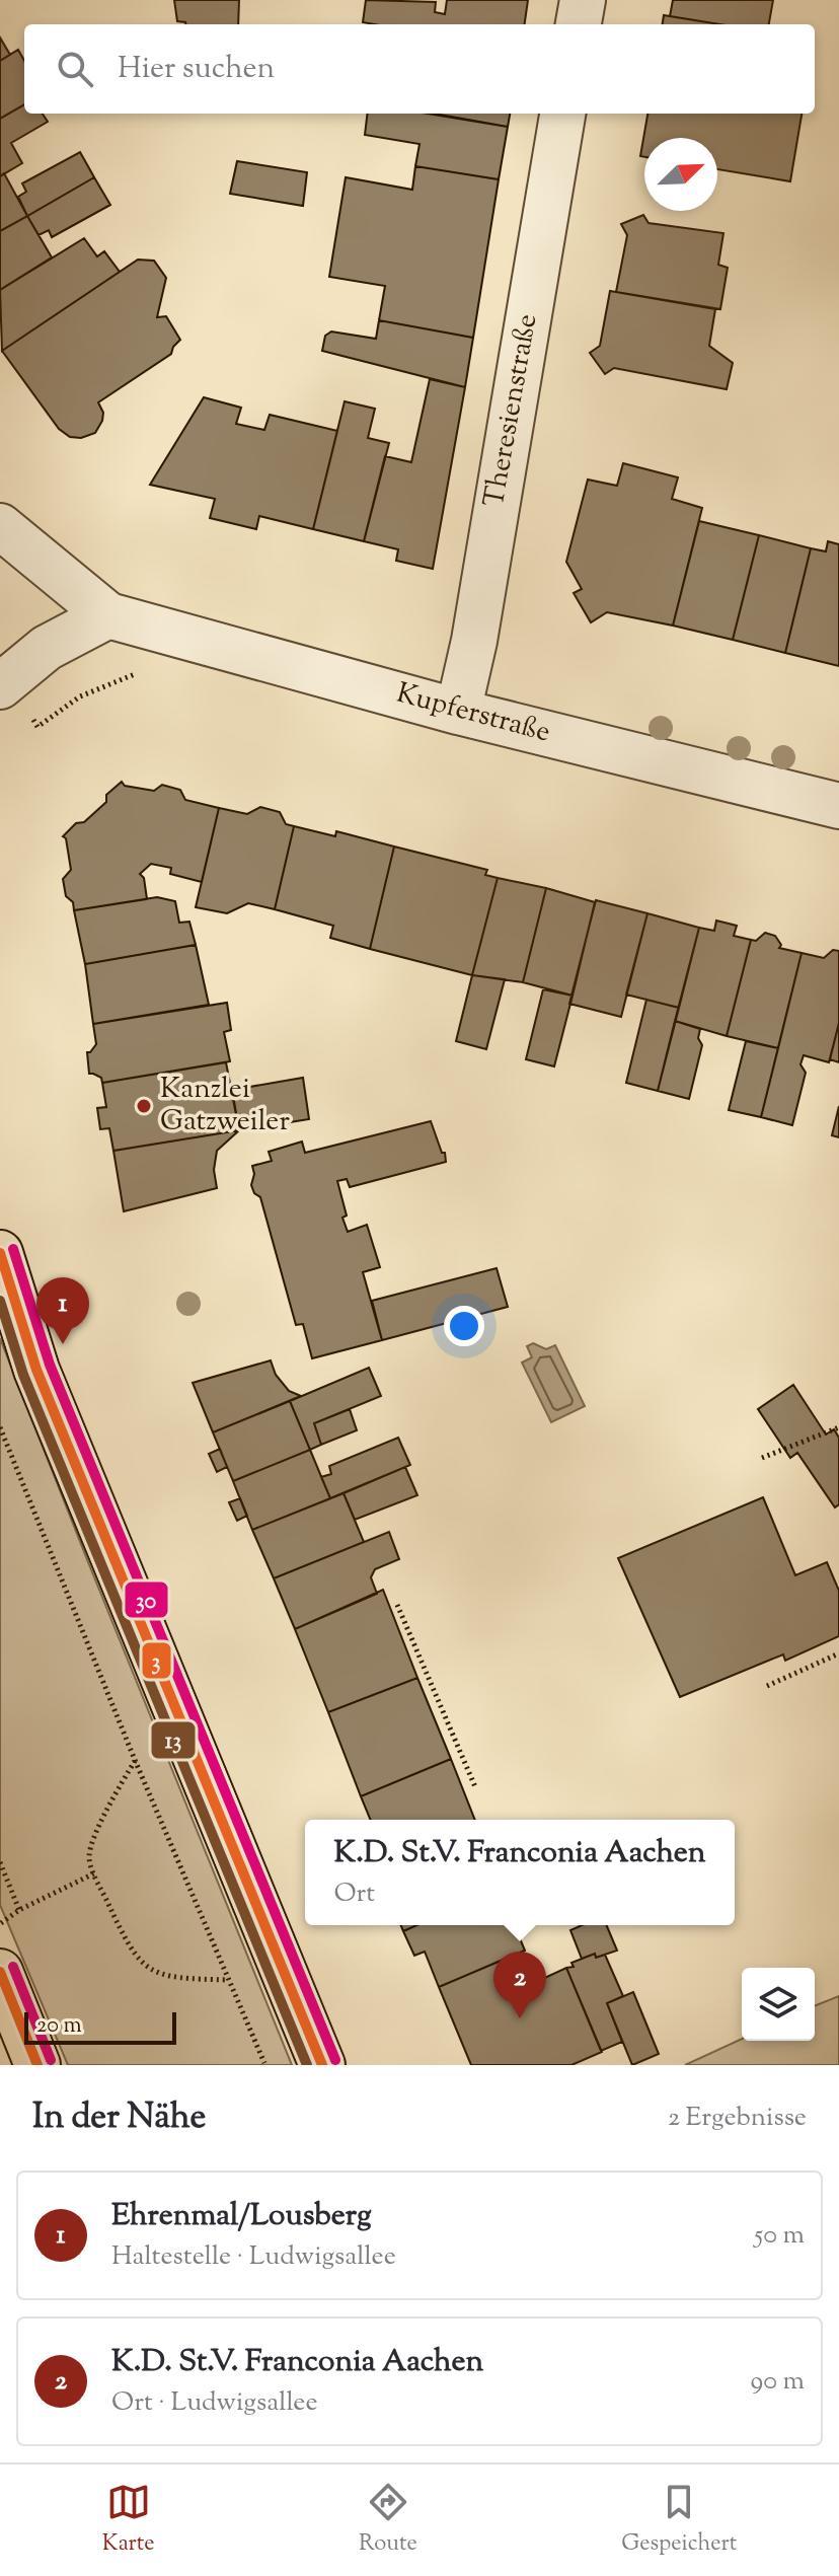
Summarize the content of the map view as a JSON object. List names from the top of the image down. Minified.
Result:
{"streets":{"street":["Theresienstraße","Kupferstraße"]},"crossings":[["Theresienstraße","Kupferstraße"]],"places":["Kanzlei Gatzweiler"],"lines":["transit line 30","transit line 3","transit line 13"],"scale_bar":"20 m","north":"top right","page":{"search":"Hier suchen","pins":["1","2"],"popup":["K.D. St.V. Franconia Aachen","Ort"],"scale":"20 m","heading":["In der Nähe","2 Ergebnisse"],"list":[{"mark":"1","name":"Ehrenmal/Lousberg","note":"Haltestelle · Ludwigsallee","value":"50 m"},{"mark":"2","name":"K.D. St.V. Franconia Aachen","note":"Ort · Ludwigsallee","value":"90 m"}],"nav":["Karte","Route","Gespeichert"]}}
